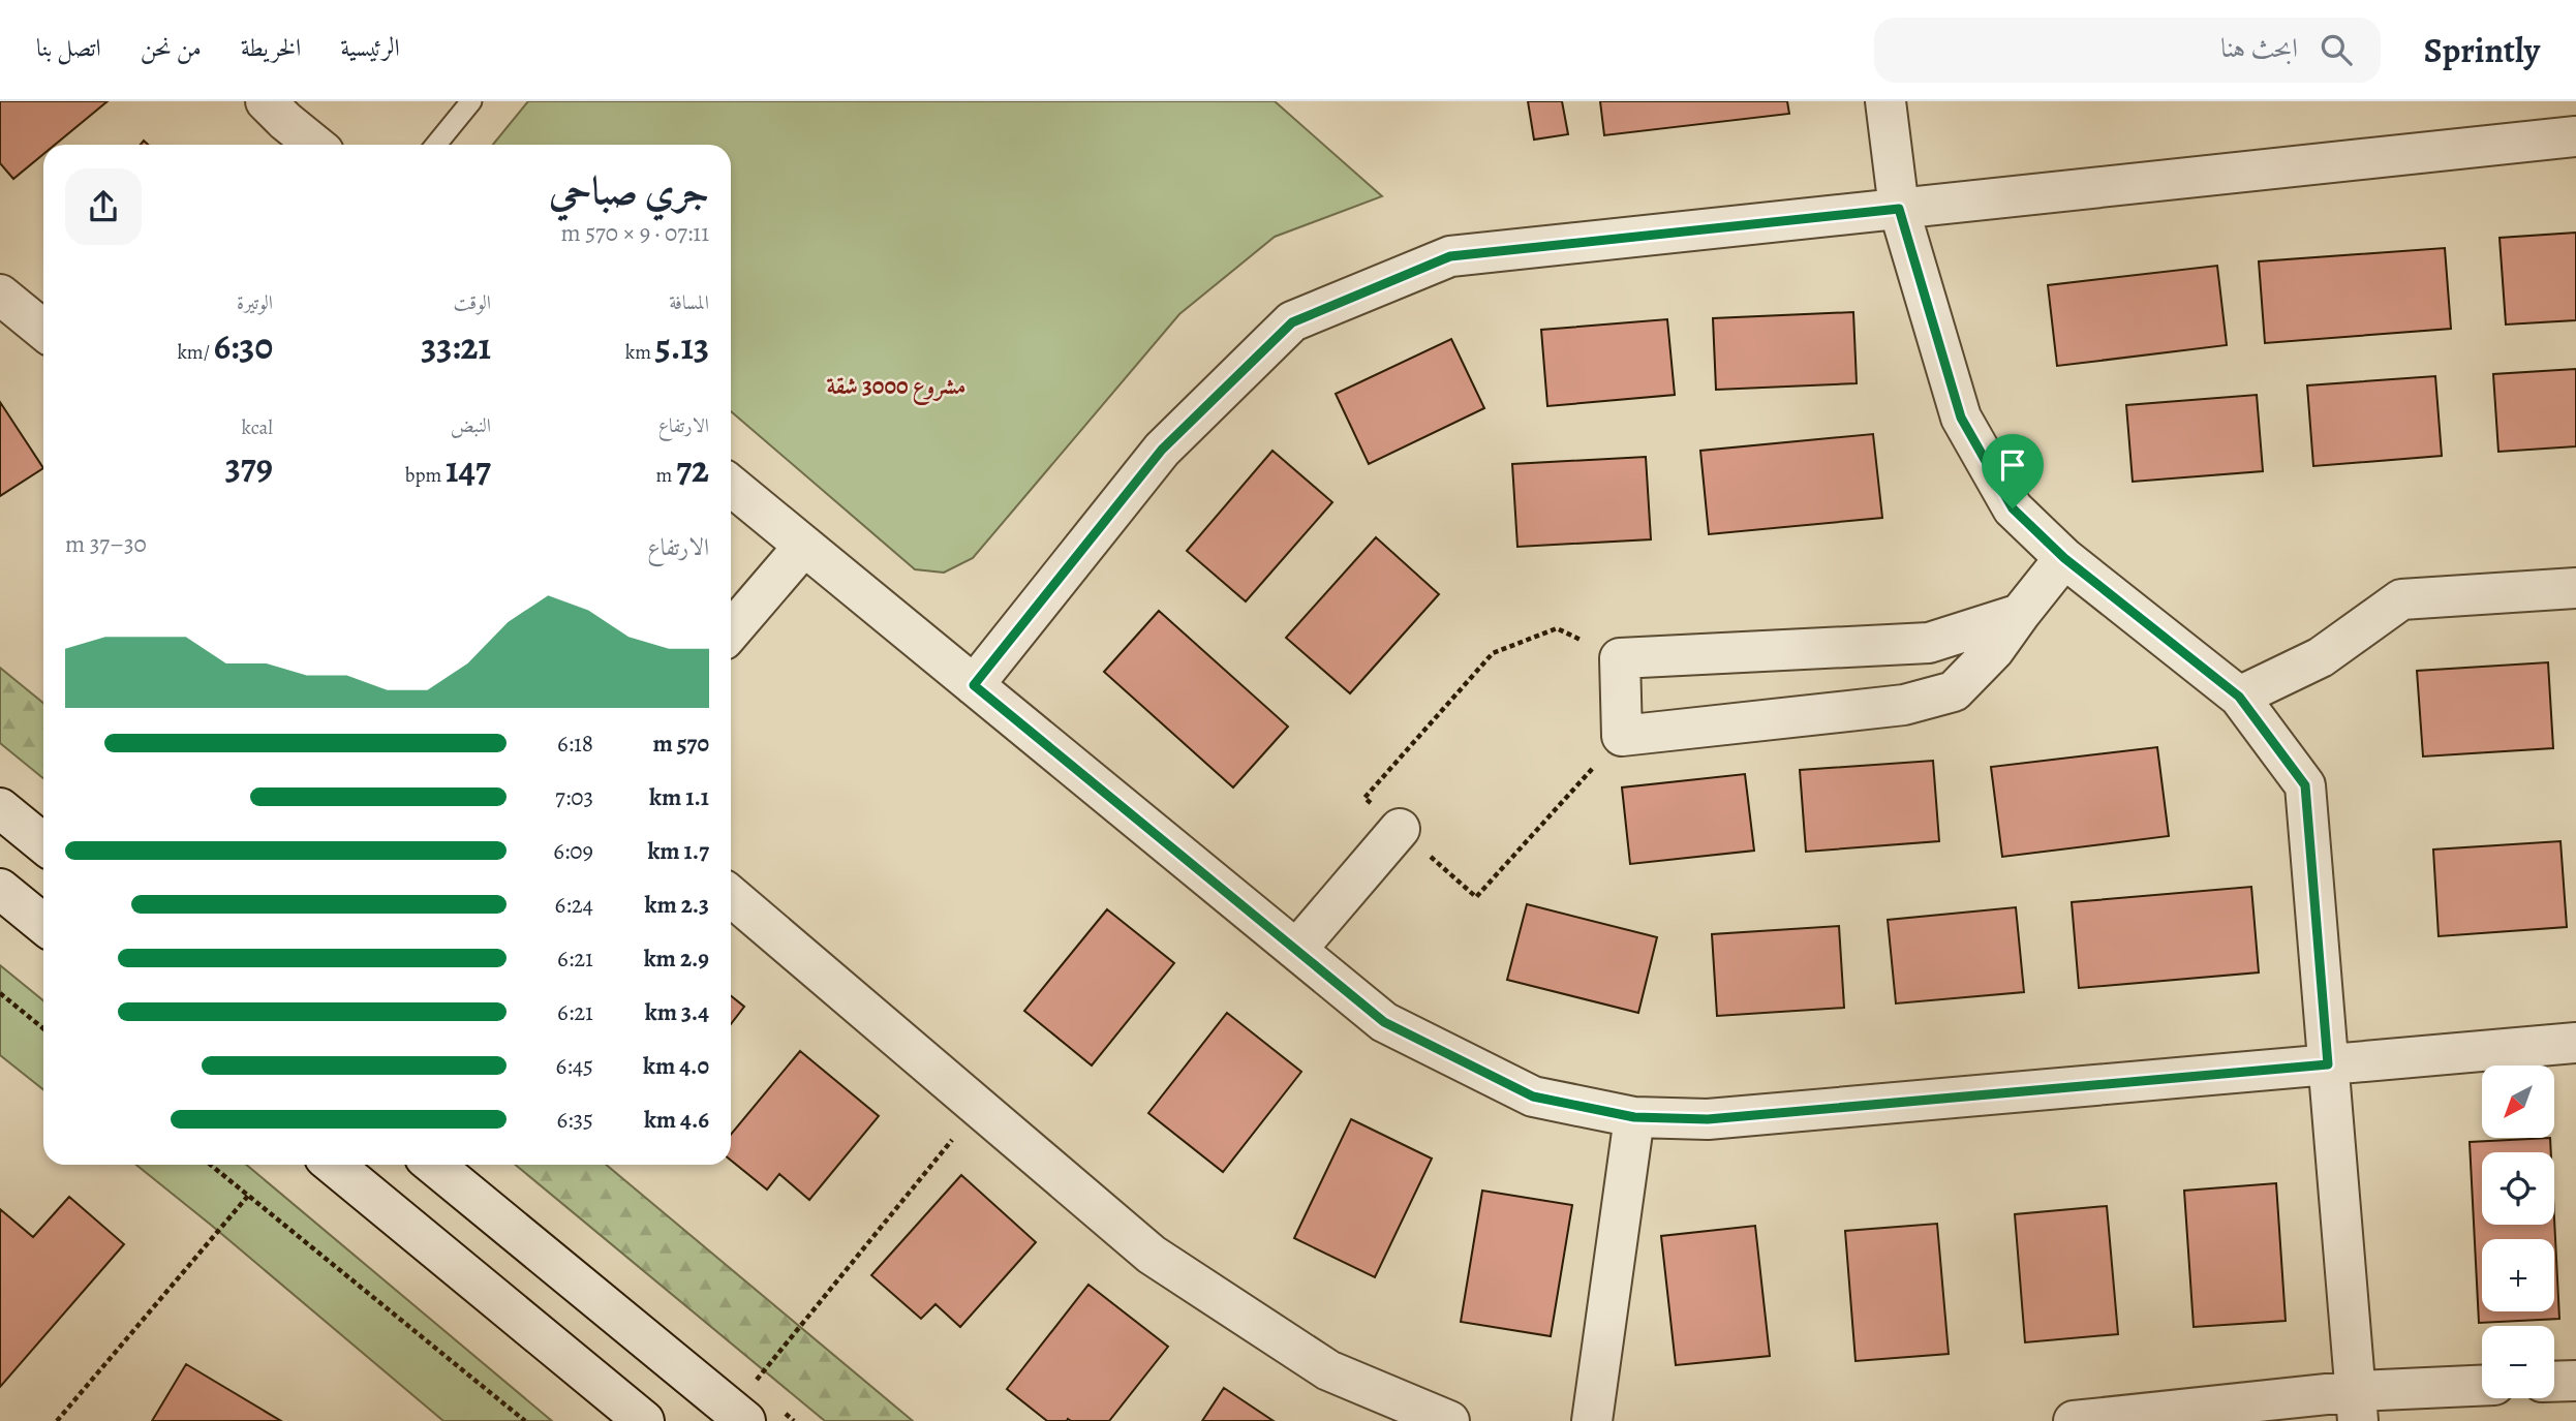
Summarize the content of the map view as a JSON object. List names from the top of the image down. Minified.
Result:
{"districts":["مشروع 3000 شقة"],"north":"bottom left","page":{"header":"Sprintly","search":"ابحث هنا","nav":["الرئيسية","الخريطة","من نحن","اتصل بنا"],"heading":["جري صباحي","07:11 · 9 × 570 m"],"stats":[["المسافة","5.13 km"],["الوقت","33:21"],["الوتيرة","6:30 /km"],["الارتفاع","72 m"],["النبض","147 bpm"],["kcal","379"]],"chart":["الارتفاع","30–37 m"],"list":[{"name":"570 m","note":"6:18"},{"name":"1.1 km","note":"7:03"},{"name":"1.7 km","note":"6:09"},{"name":"2.3 km","note":"6:24"},{"name":"2.9 km","note":"6:21"},{"name":"3.4 km","note":"6:21"},{"name":"4.0 km","note":"6:45"},{"name":"4.6 km","note":"6:35"}],"map_buttons":["+","−"]}}
